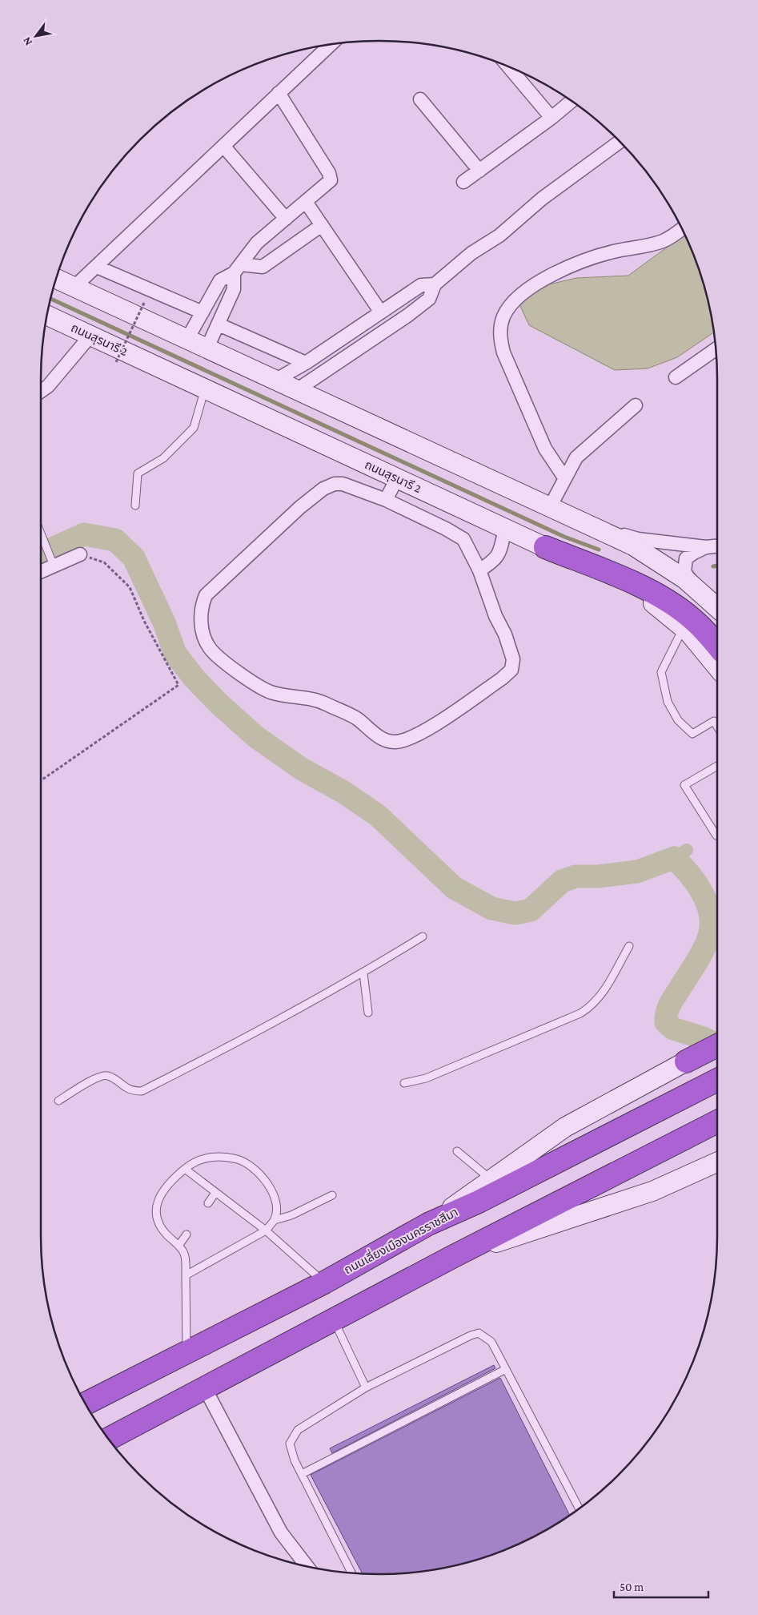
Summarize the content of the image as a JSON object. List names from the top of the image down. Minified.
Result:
{"streets":{"highway":["ถนนเลี่ยงเมืองนครราชสีมา"],"main road":["ถนนสุรนารี 2"]},"scale_bar":"50 m","north":"bottom left"}
